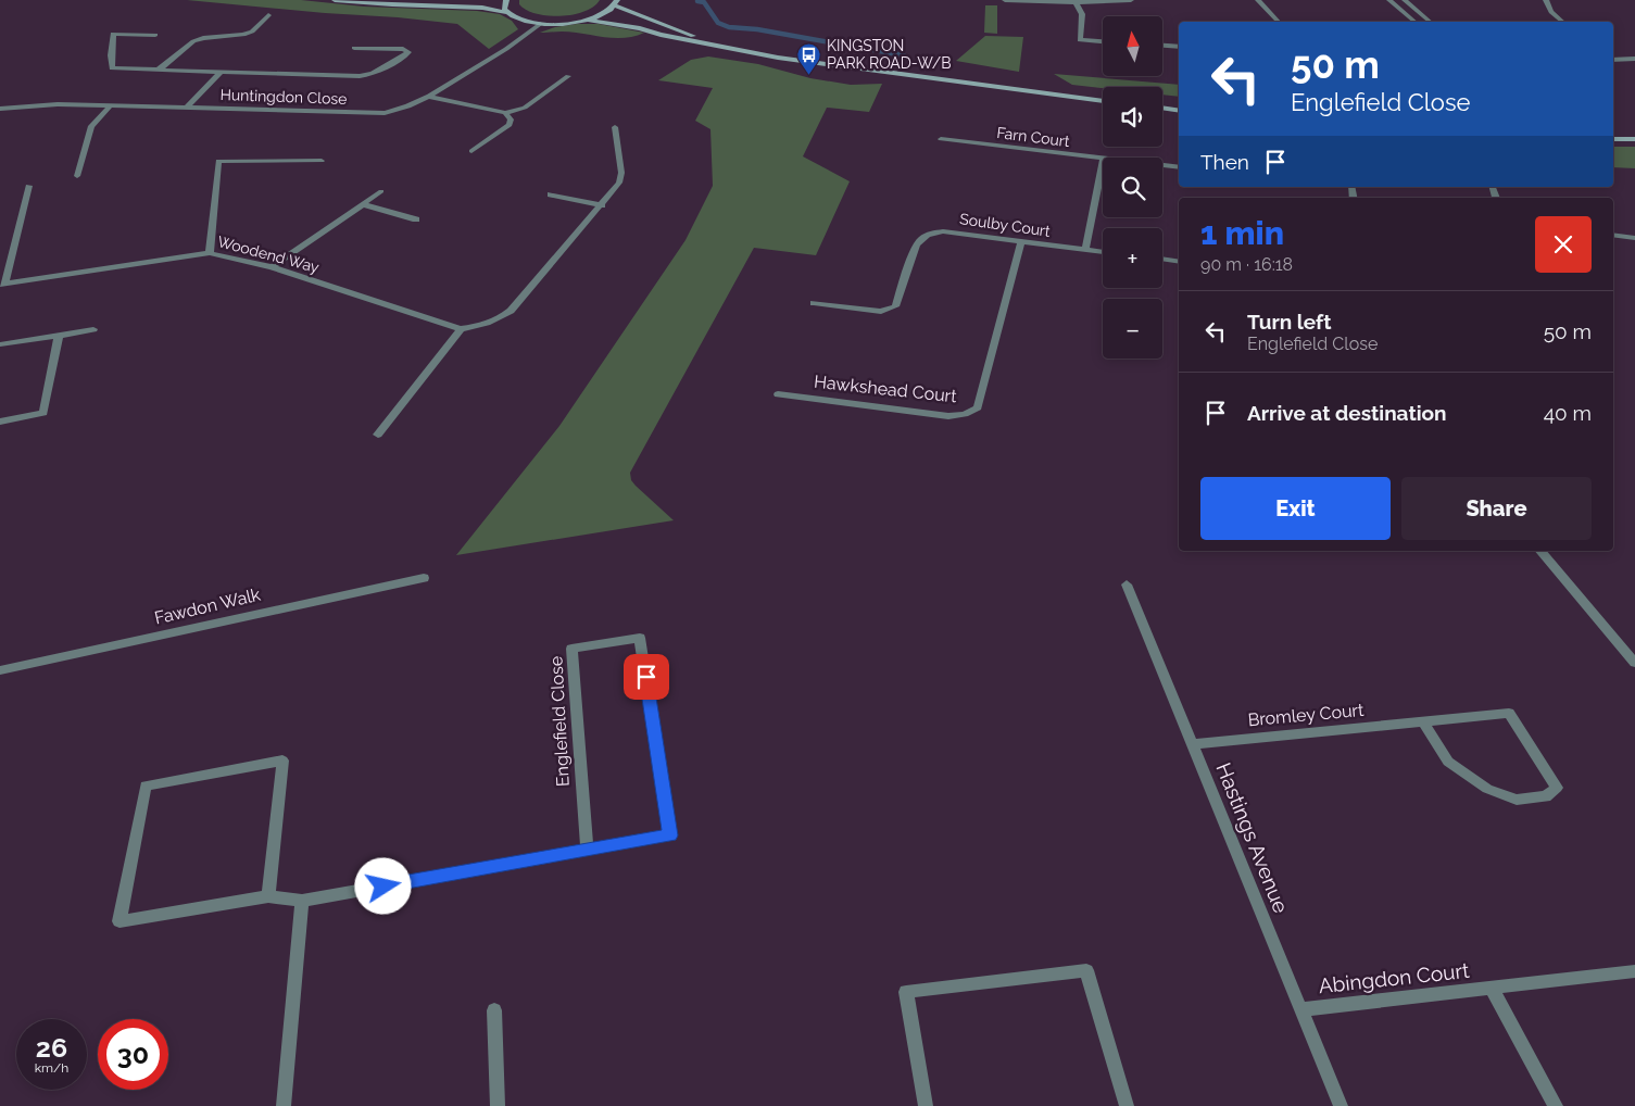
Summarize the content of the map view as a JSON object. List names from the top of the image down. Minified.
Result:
{"streets":{"street":["Huntingdon Close","Farn Court","Soulby Court","Woodend Way","Hawkshead Court","Fawdon Walk","Bromley Court","Englefield Close","Hastings Avenue","Abingdon Court"]},"crossings":[["Soulby Court","Hawkshead Court"],["Bromley Court","Hastings Avenue"],["Hastings Avenue","Abingdon Court"]],"places":{"bus stop":["KINGSTON PARK ROAD-W/B"]},"north":"top","page":{"map_buttons":["+","−"],"turn":["50 m","Englefield Close"],"then":"Then","heading":["1 min","90 m · 16:18"],"list":[{"name":"Turn left","note":"Englefield Close","value":"50 m"},{"name":"Arrive at destination","value":"40 m"}],"buttons":["Exit","Share"],"speed":"26 km/h","limit":"30"}}
